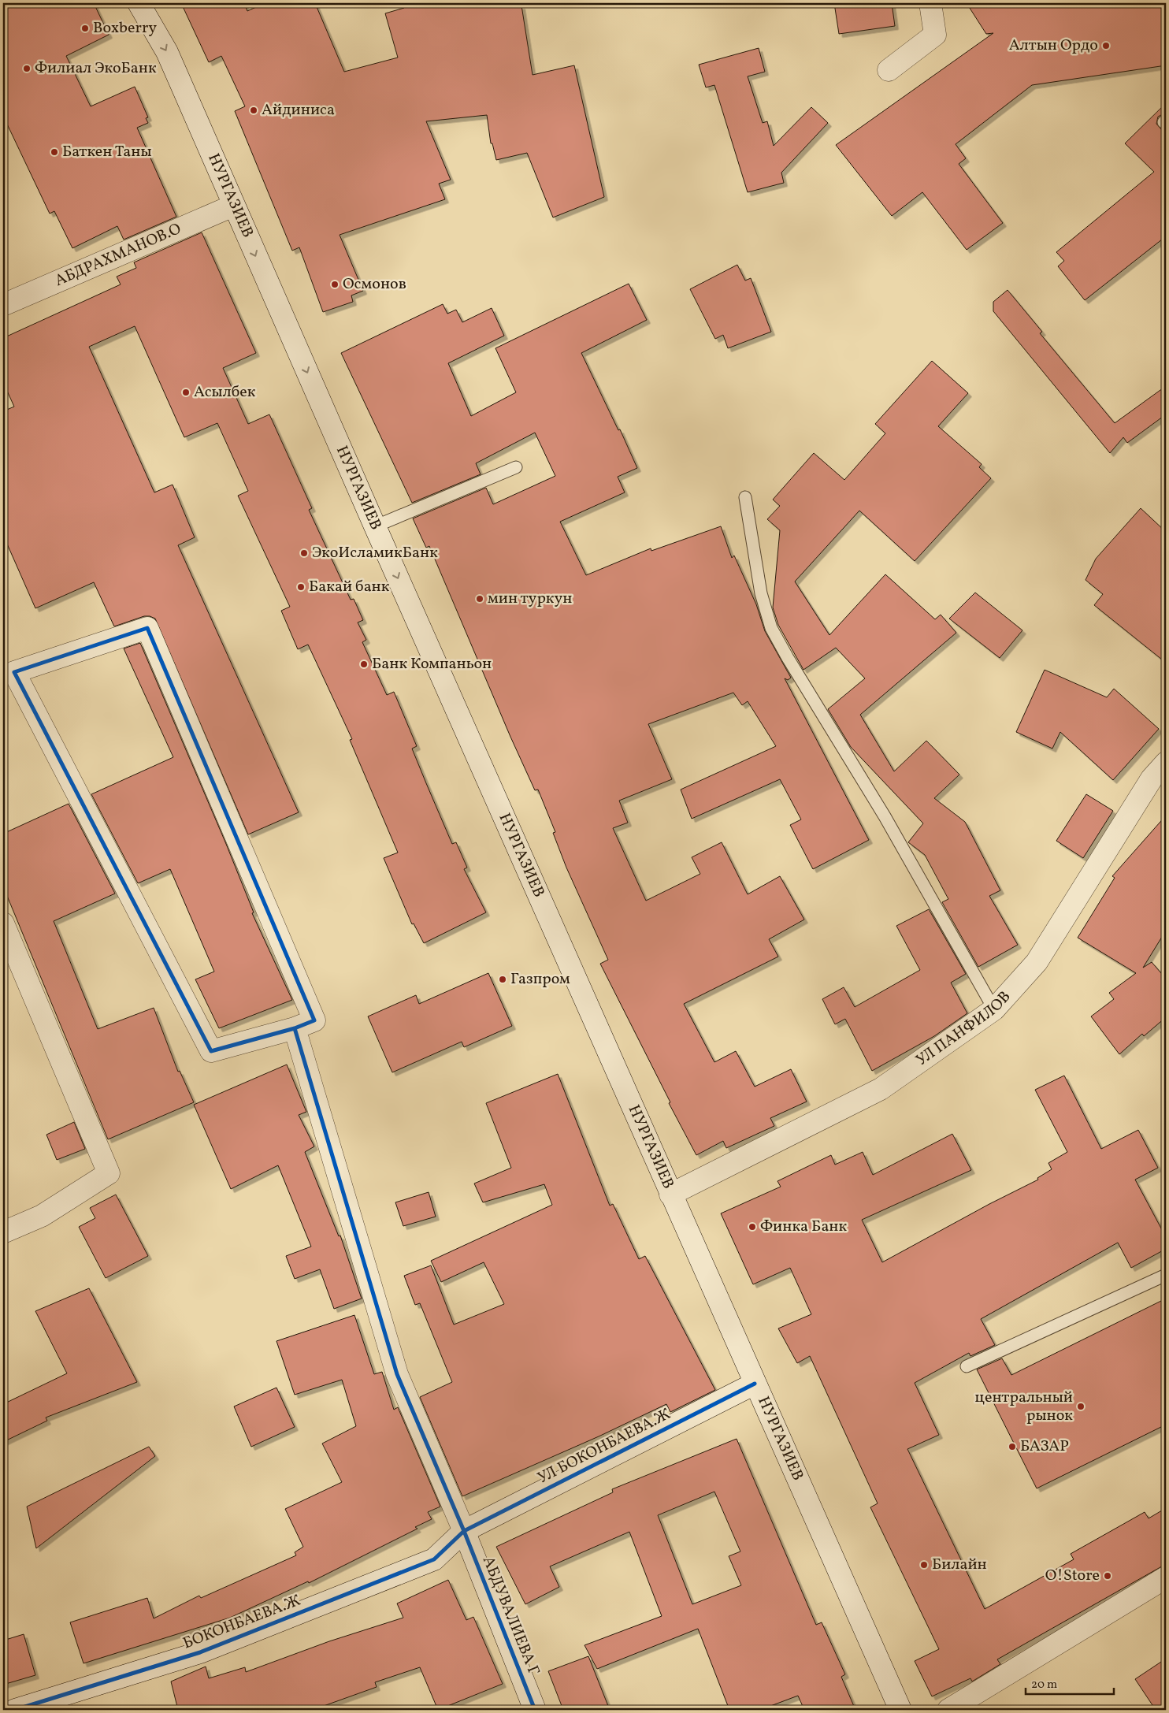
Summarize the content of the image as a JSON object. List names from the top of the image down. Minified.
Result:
{"streets":{"street":["НУРГАЗИЕВ","АБДРАХМАНОВ.О","УЛ ПАНФИЛОВ","УЛ БОКОНБАЕВА.Ж","АБДУВАЛИЕВА Г","БОКОНБАЕВА.Ж"]},"crossings":[["НУРГАЗИЕВ","АБДРАХМАНОВ.О"],["НУРГАЗИЕВ","УЛ ПАНФИЛОВ"],["НУРГАЗИЕВ","УЛ БОКОНБАЕВА.Ж"],["УЛ БОКОНБАЕВА.Ж","АБДУВАЛИЕВА Г"],["УЛ БОКОНБАЕВА.Ж","БОКОНБАЕВА.Ж"],["АБДУВАЛИЕВА Г","БОКОНБАЕВА.Ж"]],"one_way":["НУРГАЗИЕВ"],"places":["Boxberry","Алтын Ордо","Филиал ЭкоБанк","Айдиниса","Баткен Таны","Осмонов","Асылбек","ЭкоИсламикБанк","Бакай банк","мин туркун","Банк Компаньон","Газпром","Финка Банк","центральный рынок","БАЗАР","Билайн","O!Store"],"scale_bar":"20 m"}
